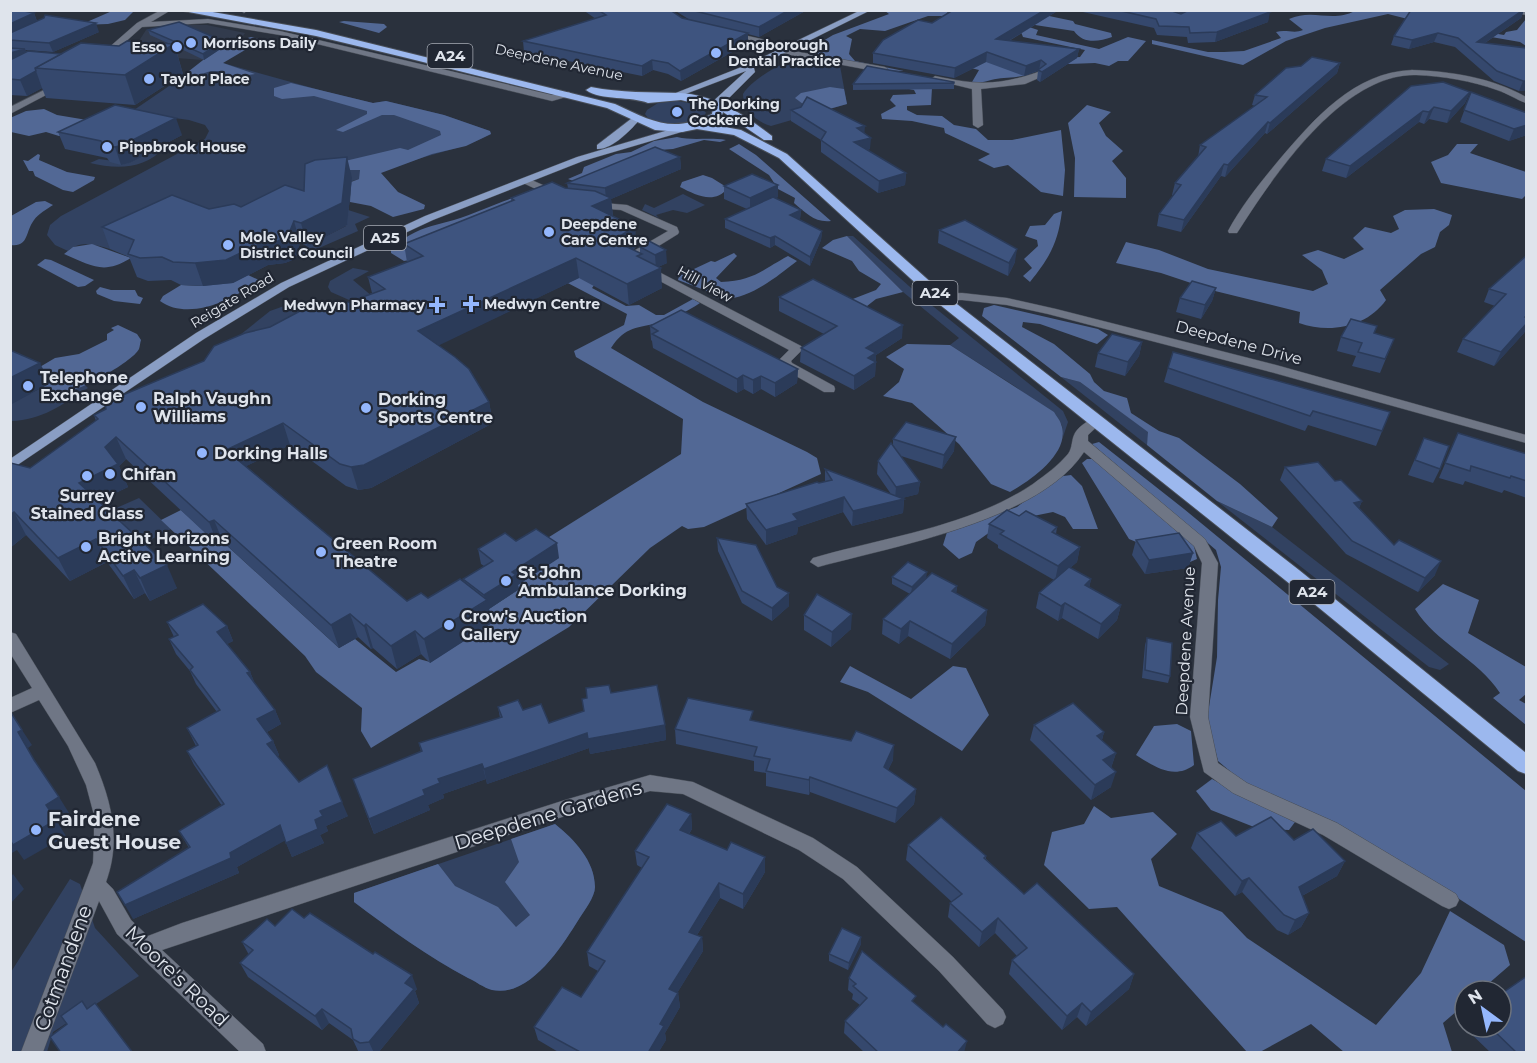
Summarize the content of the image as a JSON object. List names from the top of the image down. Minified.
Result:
{"streets":{"highway":["A24","Deepdene Avenue"],"main road":["A25","Reigate Road"],"street":["Hill View","Deepdene Drive","Deepdene Gardens","Cotmandene","Moore's Road"]},"crossings":[["A24","Deepdene Avenue"],["A24","Deepdene Drive"],["Deepdene Avenue","Reigate Road"],["Hill View","Reigate Road"],["Deepdene Gardens","Moore's Road"],["Cotmandene","Moore's Road"]],"places":{"other":["Morrisons Daily","Esso","Longborough Dental Practice","Taylor Place","The Dorking Cockerel","Pippbrook House","Deepdene Care Centre","Mole Valley District Council","Telephone Exchange","Ralph Vaughn Williams","Dorking Sports Centre","Dorking Halls","Chifan","Surrey Stained Glass","Bright Horizons Active Learning","Green Room Theatre","St John Ambulance Dorking","Crow's Auction Gallery","Fairdene Guest House"],"health":["Medwyn Centre","Medwyn Pharmacy"]},"north":"top left"}
